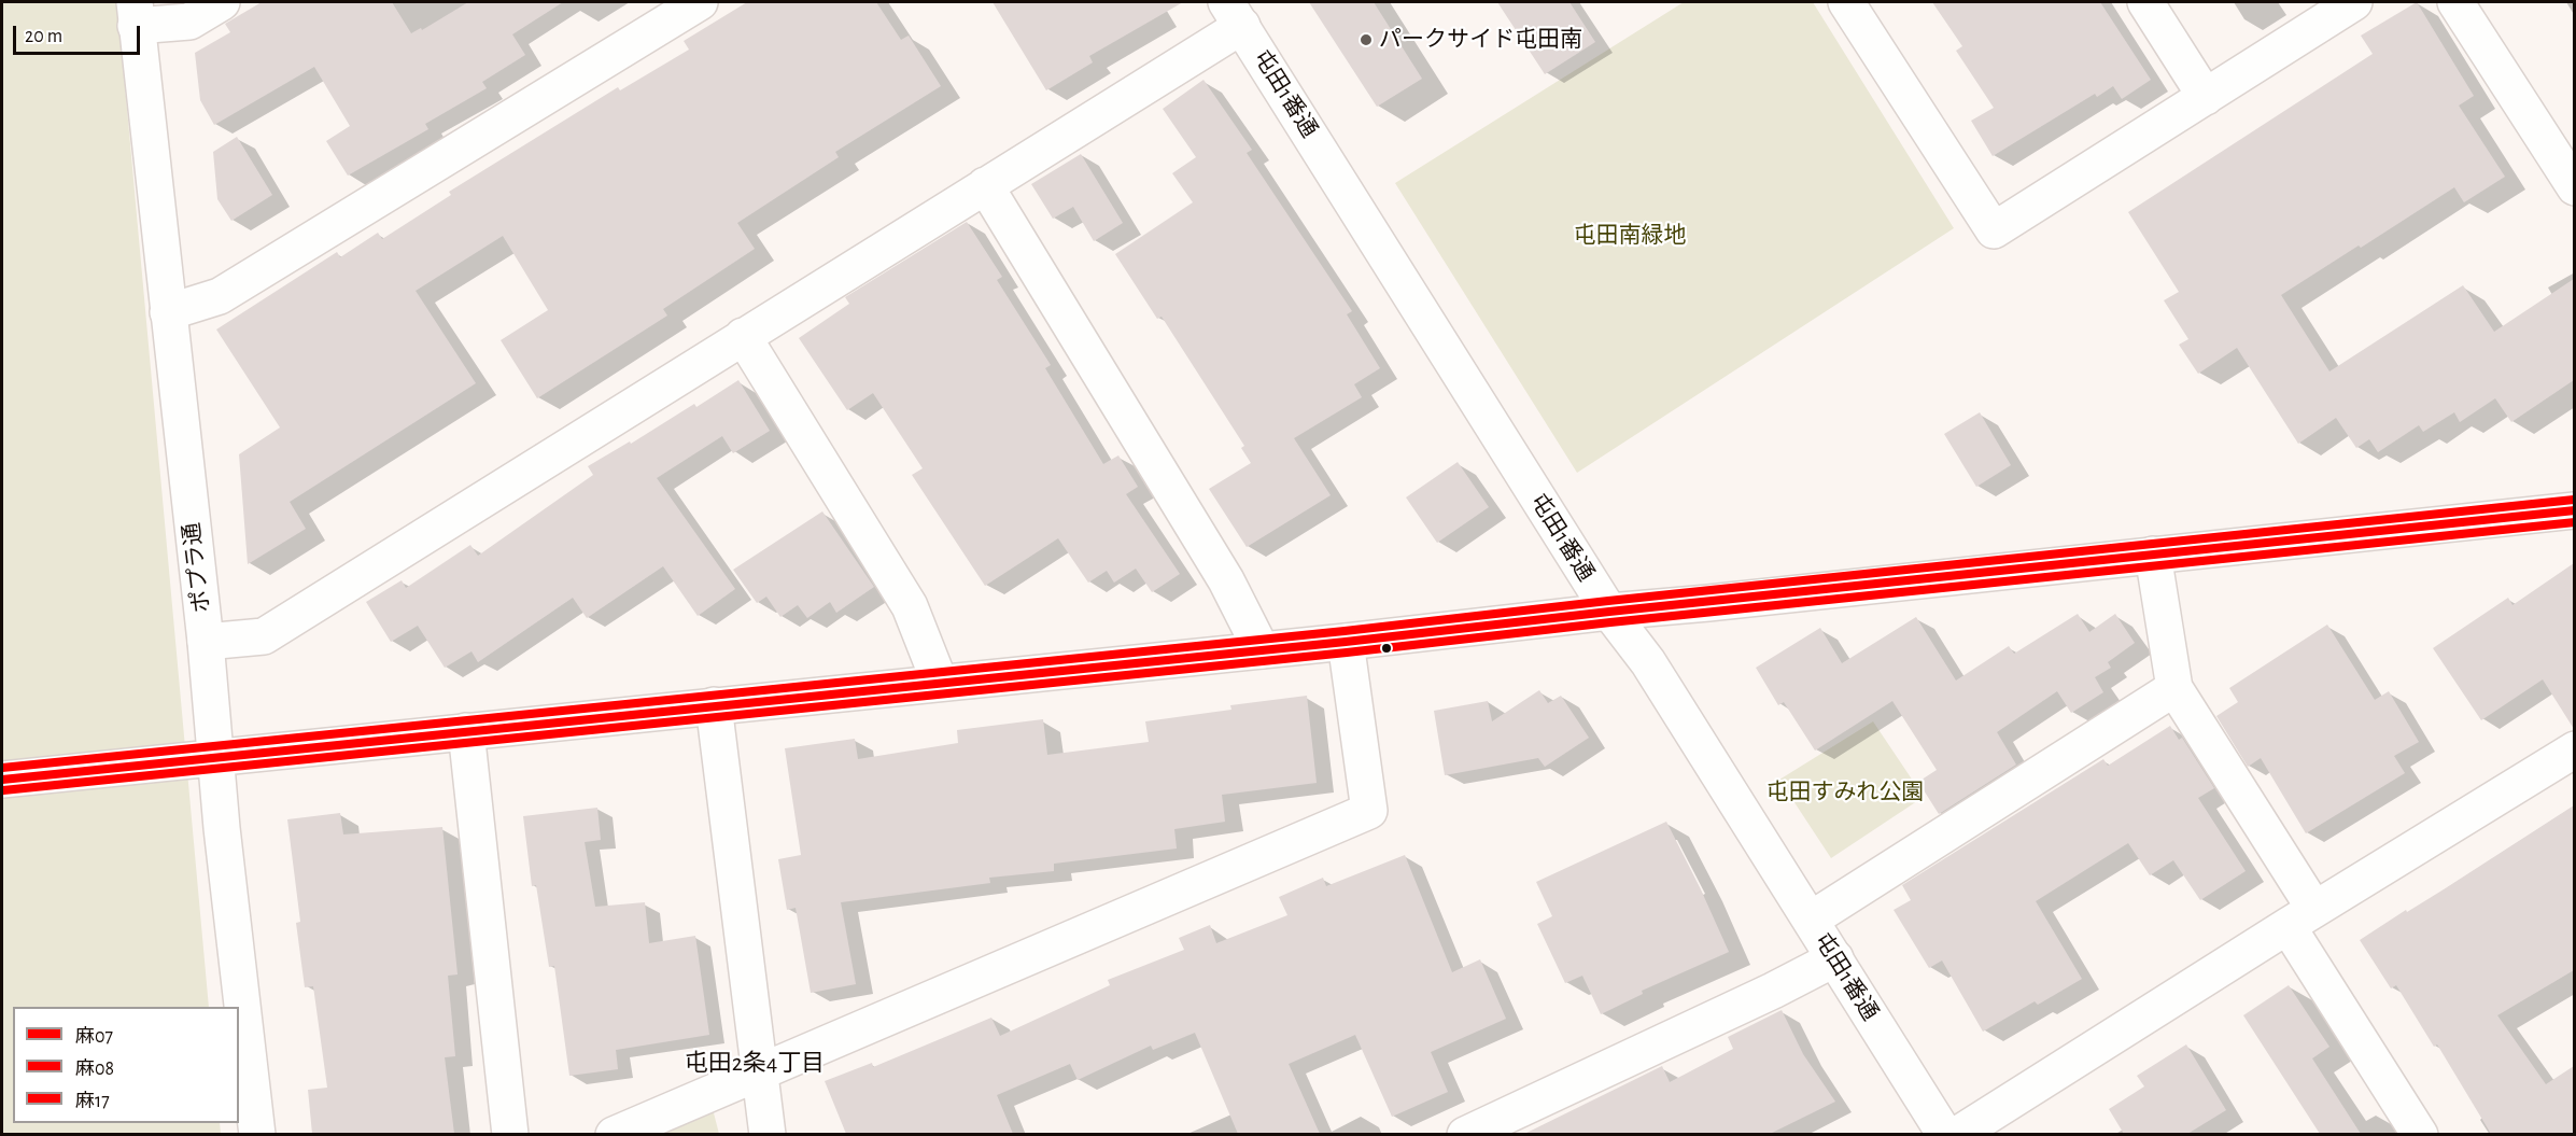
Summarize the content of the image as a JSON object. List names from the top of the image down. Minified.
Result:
{"streets":{"street":["屯田1番通","ポプラ通"]},"districts":["屯田2条4丁目"],"parks":["屯田南緑地","屯田すみれ公園"],"places":["パークサイド屯田南"],"lines":["transit line 麻17","transit line 麻07","transit line 麻08"],"legend":["麻07","麻08","麻17"],"scale_bar":"20 m"}
